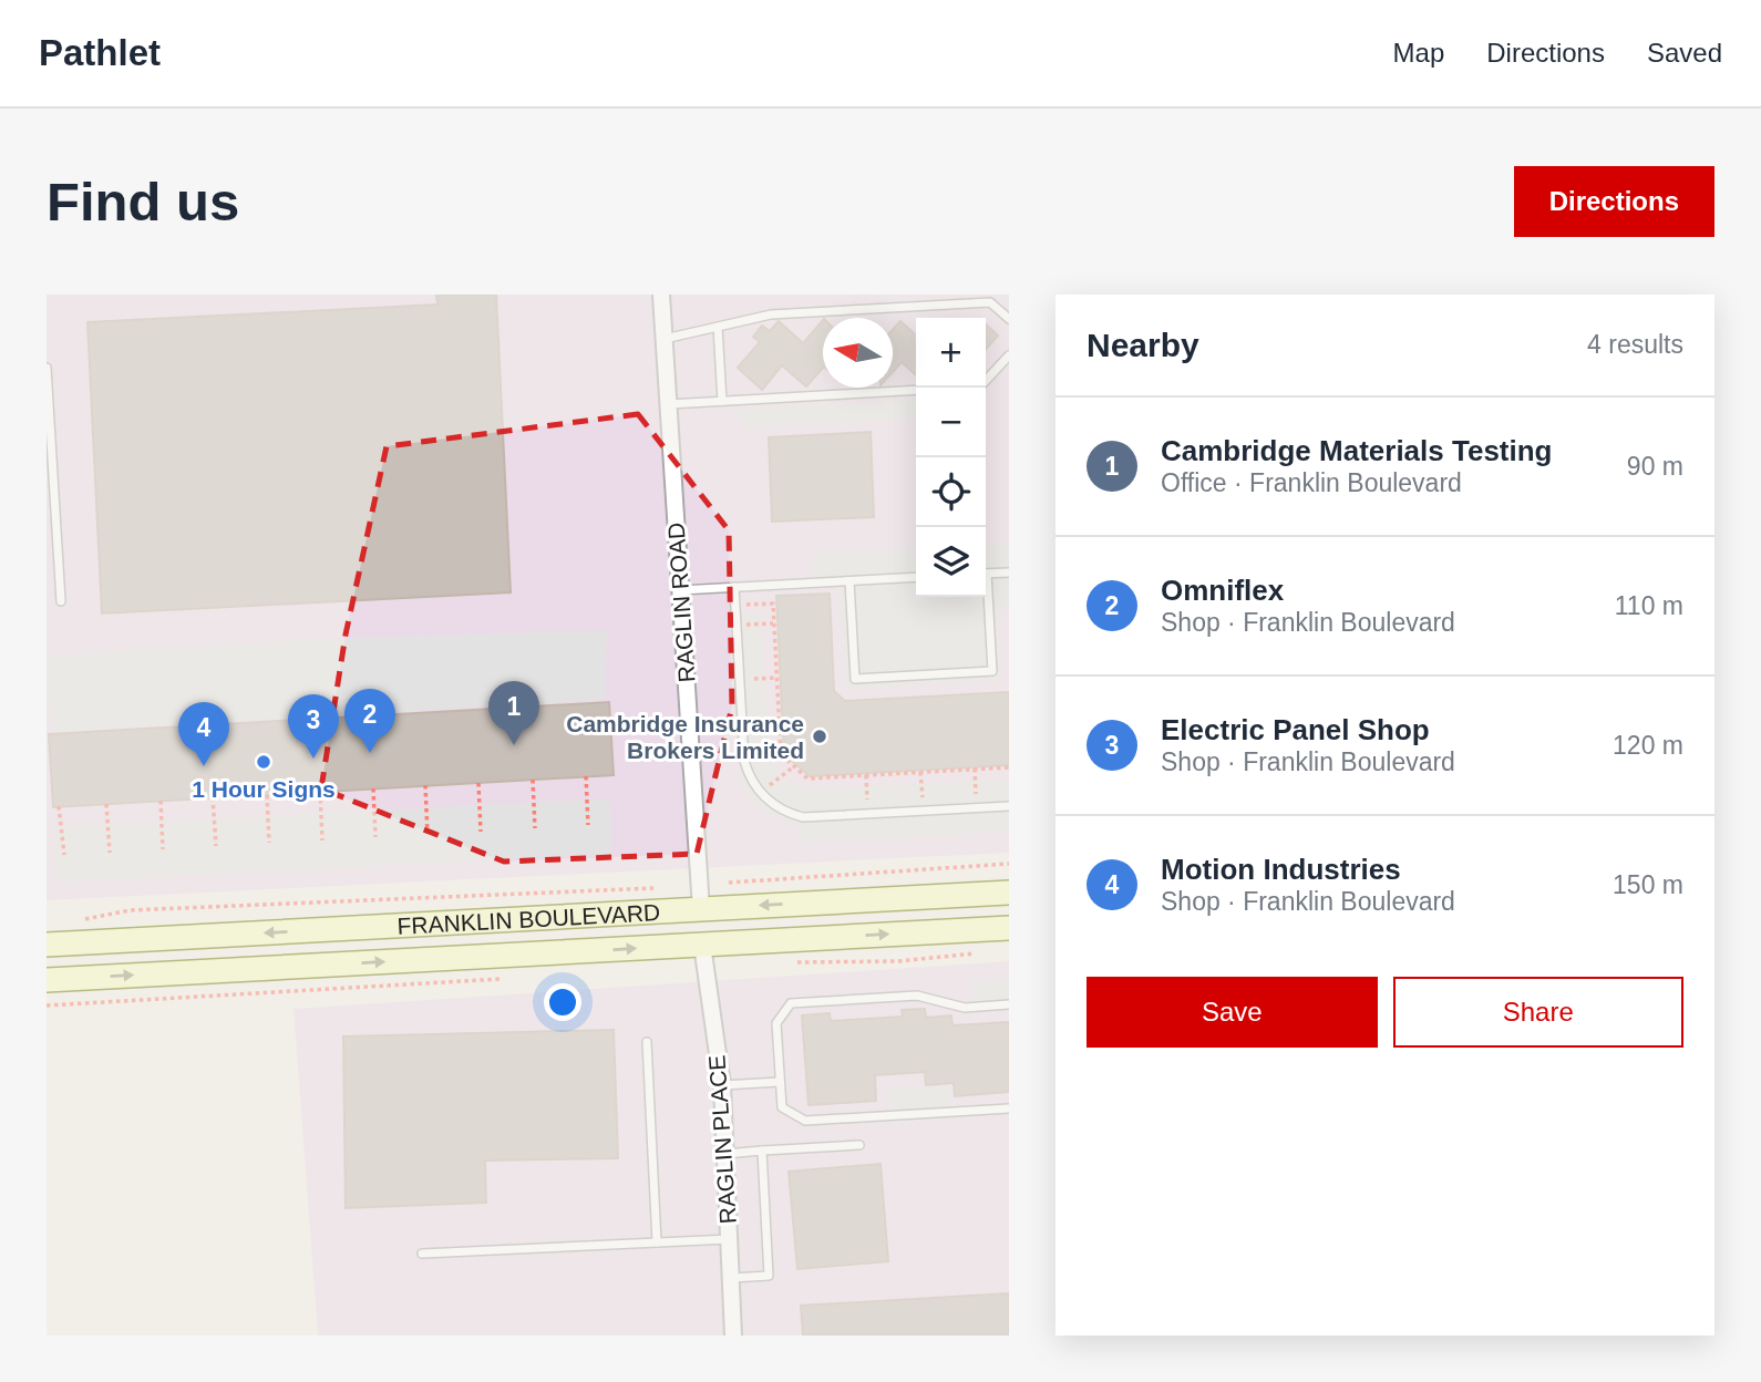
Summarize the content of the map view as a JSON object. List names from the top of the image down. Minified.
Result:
{"streets":{"main road":["FRANKLIN BOULEVARD"],"street":["RAGLIN ROAD","RAGLIN PLACE"]},"crossings":[["RAGLIN ROAD","FRANKLIN BOULEVARD"],["FRANKLIN BOULEVARD","RAGLIN PLACE"]],"places":["Cambridge Insurance Brokers Limited","1 Hour Signs"],"north":"left","page":{"header":"Pathlet","nav":["Map","Directions","Saved"],"buttons":["Directions",["Save","Share"]],"title":"Find us","heading":["Nearby","4 results"],"map_buttons":["+","−"],"list":[{"mark":"1","name":"Cambridge Materials Testing","note":"Office · Franklin Boulevard","value":"90 m"},{"mark":"2","name":"Omniflex","note":"Shop · Franklin Boulevard","value":"110 m"},{"mark":"3","name":"Electric Panel Shop","note":"Shop · Franklin Boulevard","value":"120 m"},{"mark":"4","name":"Motion Industries","note":"Shop · Franklin Boulevard","value":"150 m"}],"pins":["1","2","3","4"]}}
